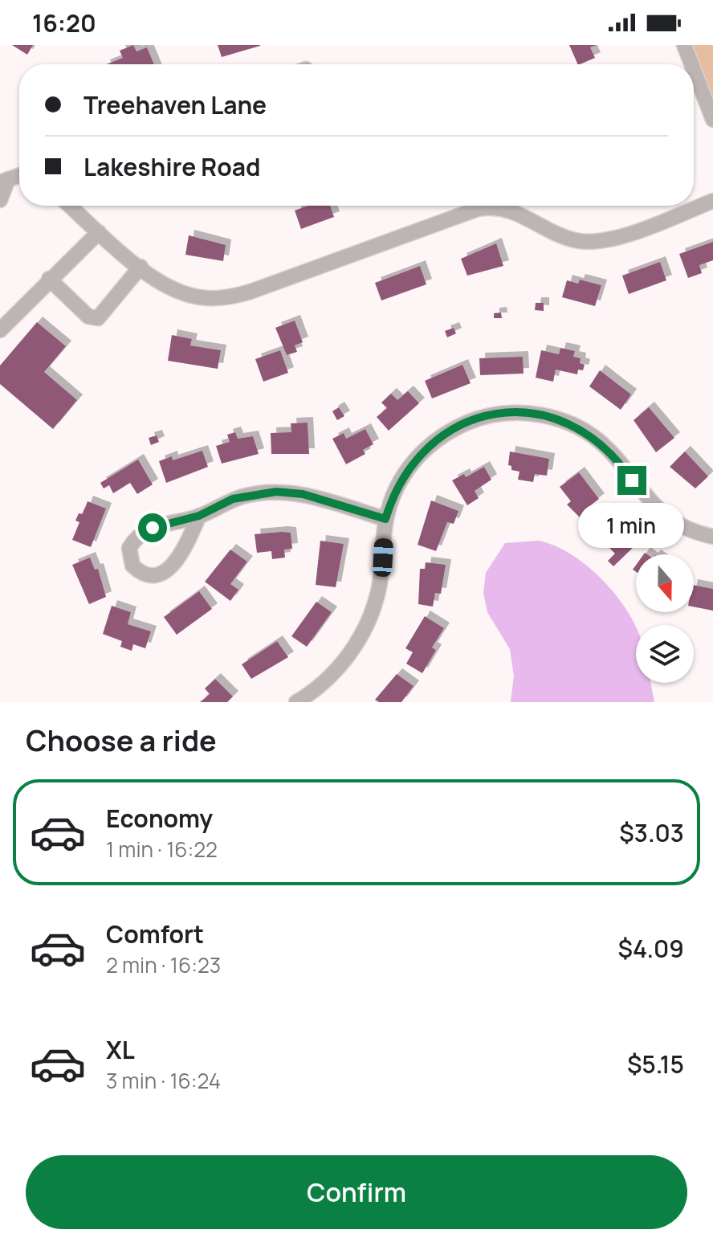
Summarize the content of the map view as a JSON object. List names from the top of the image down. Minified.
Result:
{"north":"bottom","page":{"status":"16:20","banner":["Treehaven Lane","Lakeshire Road"],"bubble":"1 min","heading":"Choose a ride","list":[{"name":"Economy","note":"1 min · 16:22","value":"$3.03"},{"name":"Comfort","note":"2 min · 16:23","value":"$4.09"},{"name":"XL","note":"3 min · 16:24","value":"$5.15"}],"buttons":"Confirm"}}
